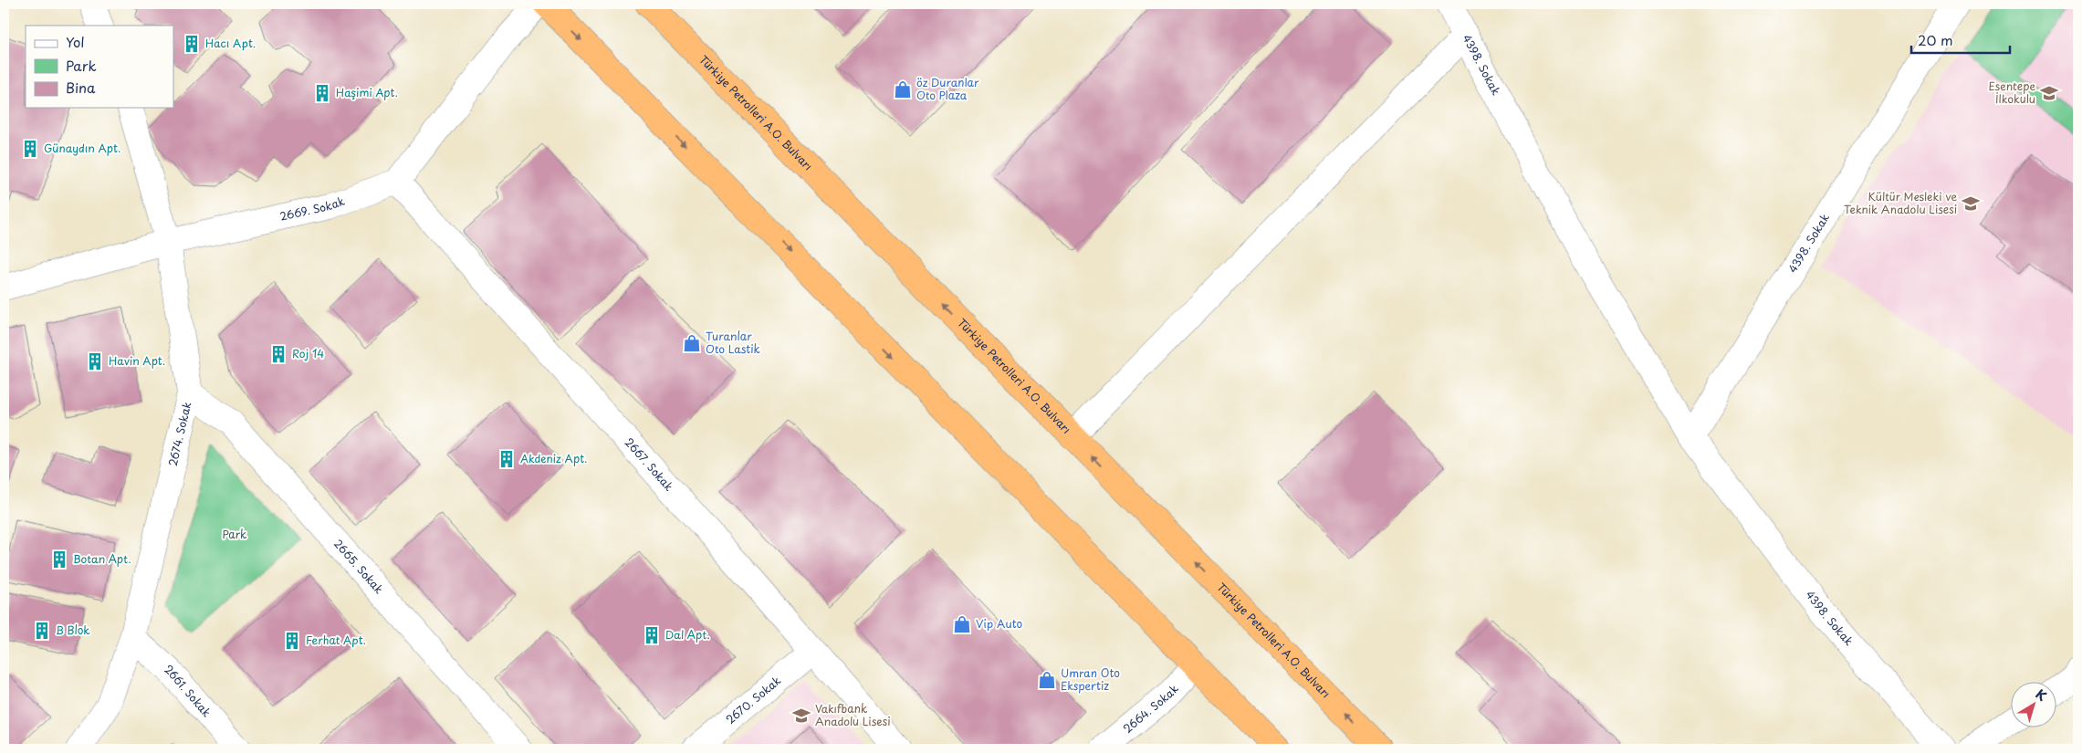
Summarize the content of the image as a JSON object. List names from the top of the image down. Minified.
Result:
{"streets":{"highway":["Türkiye Petrolleri A.O. Bulvarı"],"street":["4398. Sokak","2669. Sokak","2674. Sokak","2667. Sokak","2665. Sokak","2661. Sokak","2670. Sokak","2664. Sokak"]},"crossings":[["2669. Sokak","2674. Sokak"],["2669. Sokak","2667. Sokak"],["2674. Sokak","2665. Sokak"],["2674. Sokak","2661. Sokak"],["2667. Sokak","2670. Sokak"]],"parks":["Park"],"places":{"building":["Hacı Apt.","Haşimi Apt.","Günaydın Apt.","Roj 14","Havin Apt.","Akdeniz Apt.","Botan Apt.","B Blok","Dal Apt.","Ferhat Apt."],"shop":["öz Duranlar Oto Plaza","Turanlar Oto Lastik","Vip Auto","Umran Oto Ekspertiz"],"school or university":["Esentepe İlkokulu","Kültür Mesleki ve Teknik Anadolu Lisesi","Vakıfbank Anadolu Lisesi"]},"legend":["Yol","Park","Bina"],"scale_bar":"20 m","north":"top right"}
